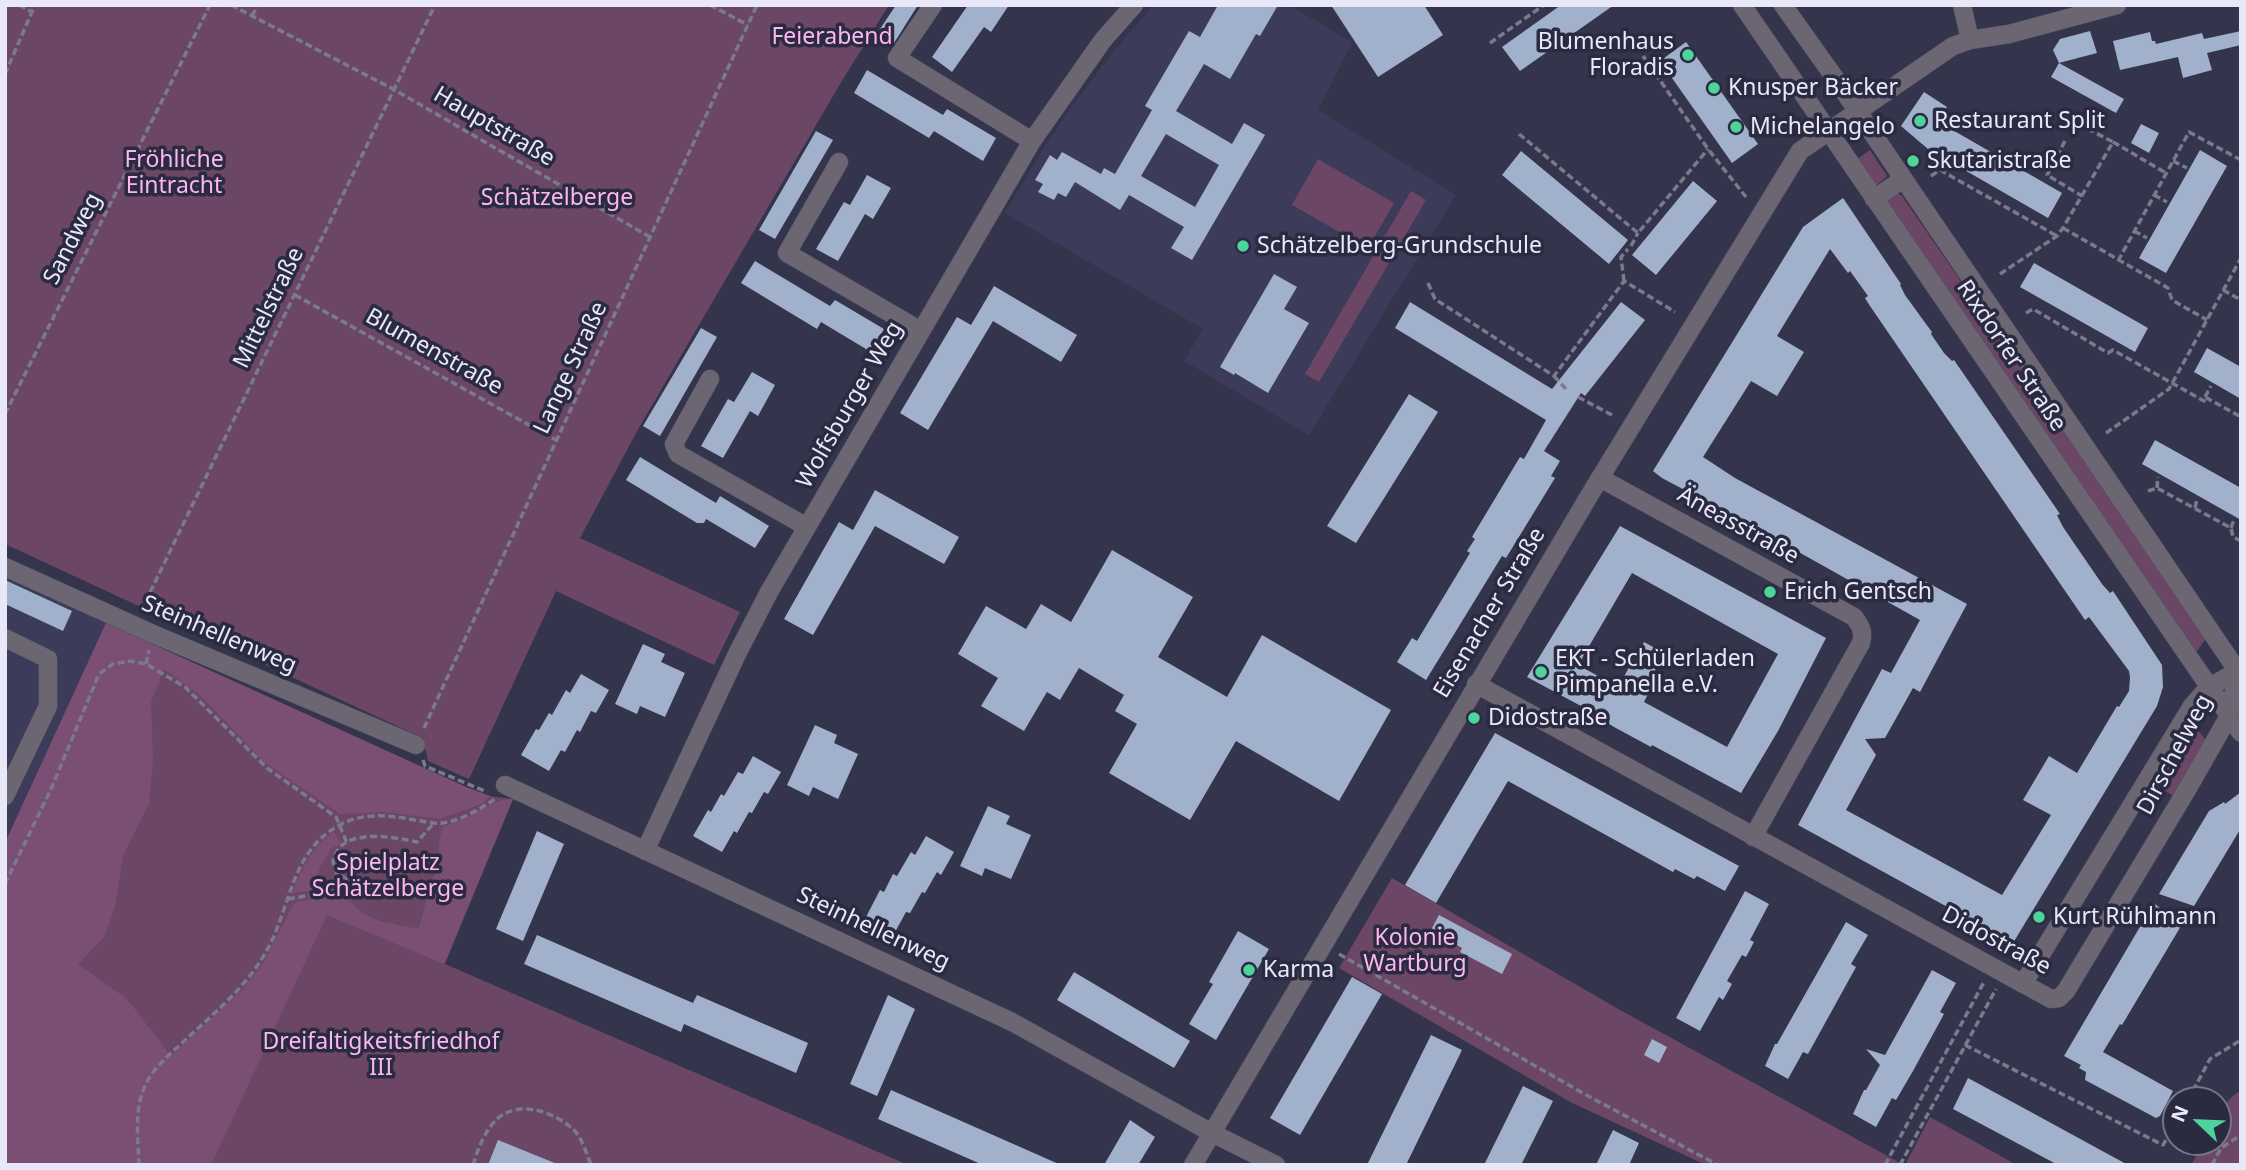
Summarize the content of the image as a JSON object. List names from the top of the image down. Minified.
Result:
{"streets":{"street":["Rixdorfer Straße","Wolfsburger Weg","Äneasstraße","Eisenacher Straße","Steinhellenweg","Dirschelweg","Didostraße"],"path":["Hauptstraße","Sandweg","Mittelstraße","Blumenstraße","Lange Straße"]},"crossings":[["Hauptstraße","Mittelstraße"],["Hauptstraße","Lange Straße"],["Mittelstraße","Blumenstraße"],["Mittelstraße","Steinhellenweg"],["Blumenstraße","Lange Straße"],["Rixdorfer Straße","Eisenacher Straße"],["Rixdorfer Straße","Dirschelweg"],["Lange Straße","Steinhellenweg"],["Wolfsburger Weg","Steinhellenweg"],["Äneasstraße","Eisenacher Straße"],["Äneasstraße","Didostraße"],["Eisenacher Straße","Steinhellenweg"],["Eisenacher Straße","Didostraße"],["Dirschelweg","Didostraße"]],"parks":["Feierabend","Fröhliche Eintracht","Schätzelberge","Spielplatz Schätzelberge","Kolonie Wartburg","Dreifaltigkeitsfriedhof III"],"places":["Blumenhaus Floradis","Knusper Bäcker","Restaurant Split","Michelangelo","Skutaristraße","Schätzelberg-Grundschule","Erich Gentsch","EKT - Schülerladen Pimpanella e.V.","Didostraße","Kurt Rühlmann","Karma"],"north":"top left"}
